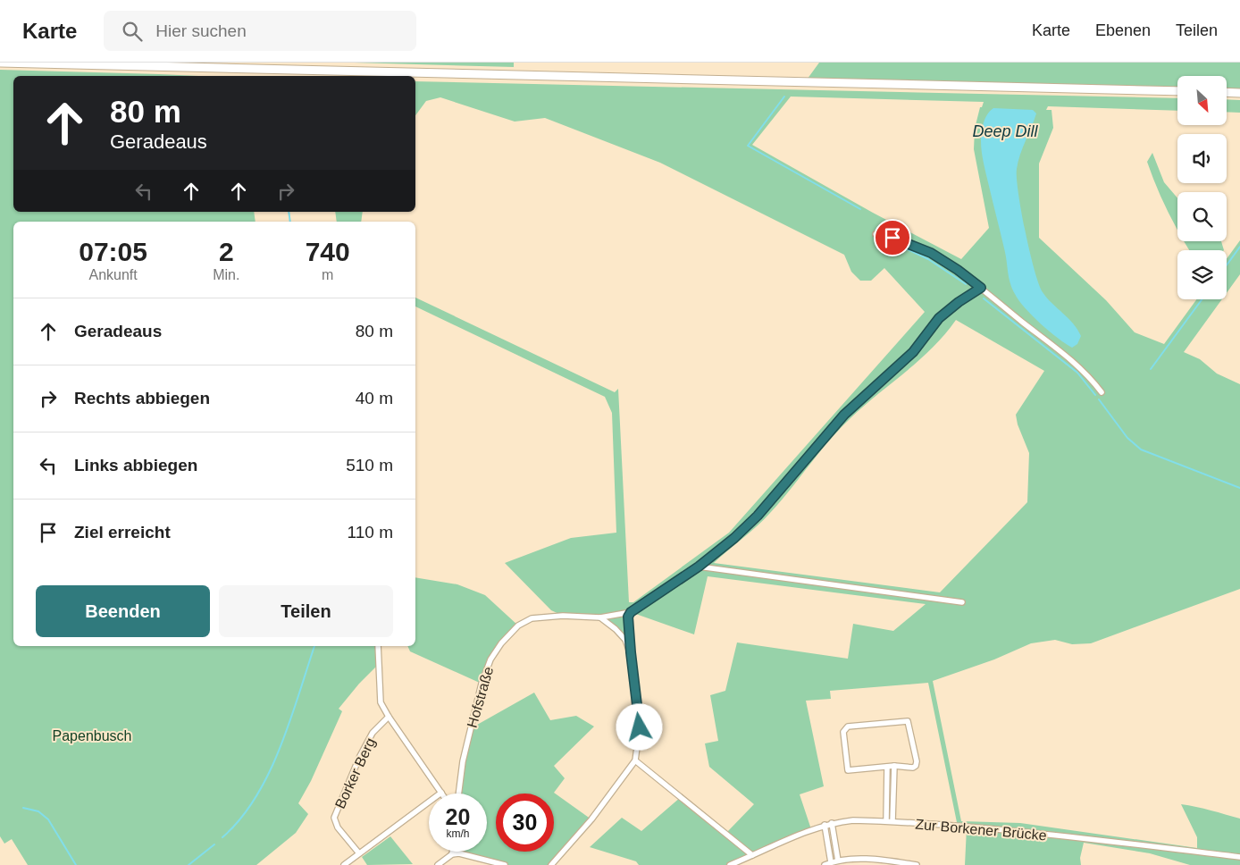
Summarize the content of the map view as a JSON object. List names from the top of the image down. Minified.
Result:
{"streets":{"street":["Hofstraße","Borker Berg","Zur Borkener Brücke"]},"water":["Deep Dill"],"parks":["Papenbusch"],"north":"bottom right","page":{"header":"Karte","search":"Hier suchen","nav":["Karte","Ebenen","Teilen"],"turn":["80 m","Geradeaus"],"eta":["07:05","Ankunft","2","Min.","740","m"],"list":[{"name":"Geradeaus","value":"80 m"},{"name":"Rechts abbiegen","value":"40 m"},{"name":"Links abbiegen","value":"510 m"},{"name":"Ziel erreicht","value":"110 m"}],"buttons":["Beenden","Teilen"],"speed":"20 km/h","limit":"30"}}
